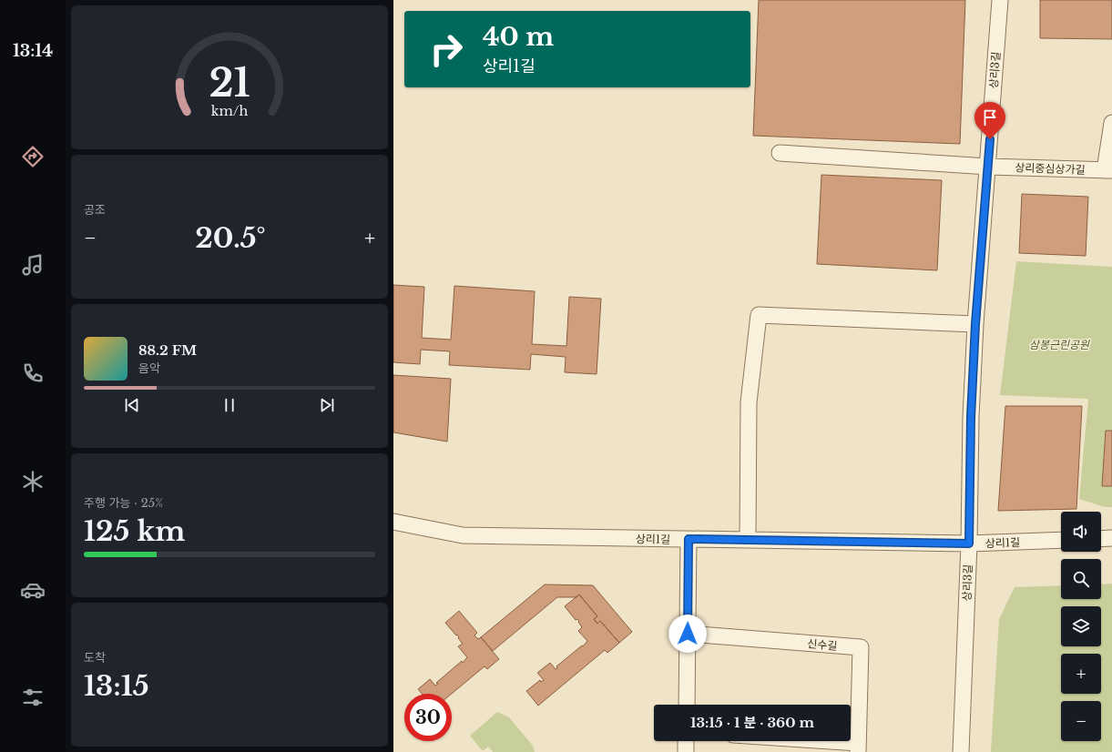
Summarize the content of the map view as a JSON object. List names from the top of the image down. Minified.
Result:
{"streets":{"street":["상리3길","상리중심상가길","상리1길","신수길"]},"crossings":[["상리3길","상리중심상가길"],["상리3길","상리1길"]],"parks":["삼봉근린공원"],"page":{"tabs":"13:14","turn":["40 m","상리1길"],"tile":["공조",["주행 가능 · 25%","125 km"],["도착","13:15"]],"heat":["−","20.5°","+"],"song":["88.2 FM","음악"],"map_buttons":["+","−"],"limit":"30","trip":"13:15 · 1 분 · 360 m","gauge":["21","km/h"]}}
